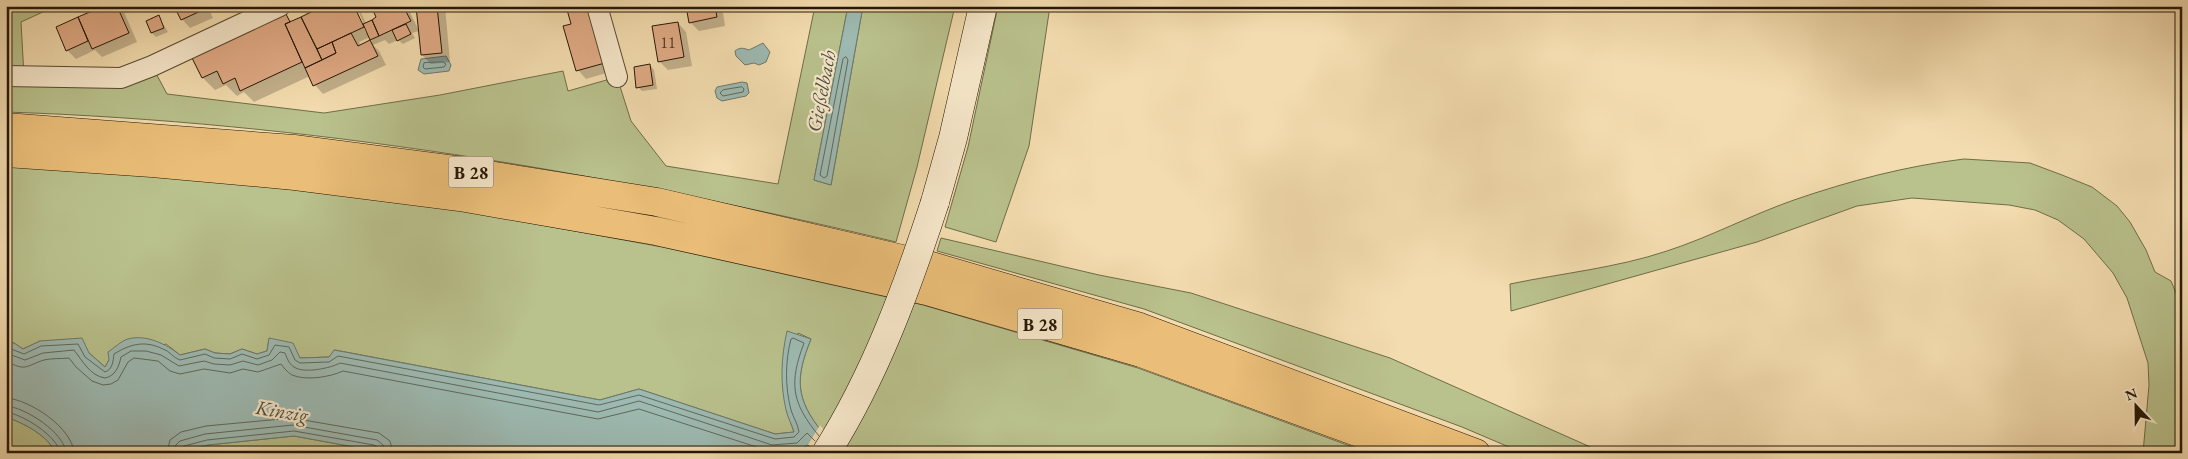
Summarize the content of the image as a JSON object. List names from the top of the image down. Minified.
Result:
{"streets":{"highway":["B 28"]},"water":["Gießelbach","Kinzig"],"house_numbers":["11"],"north":"top"}
